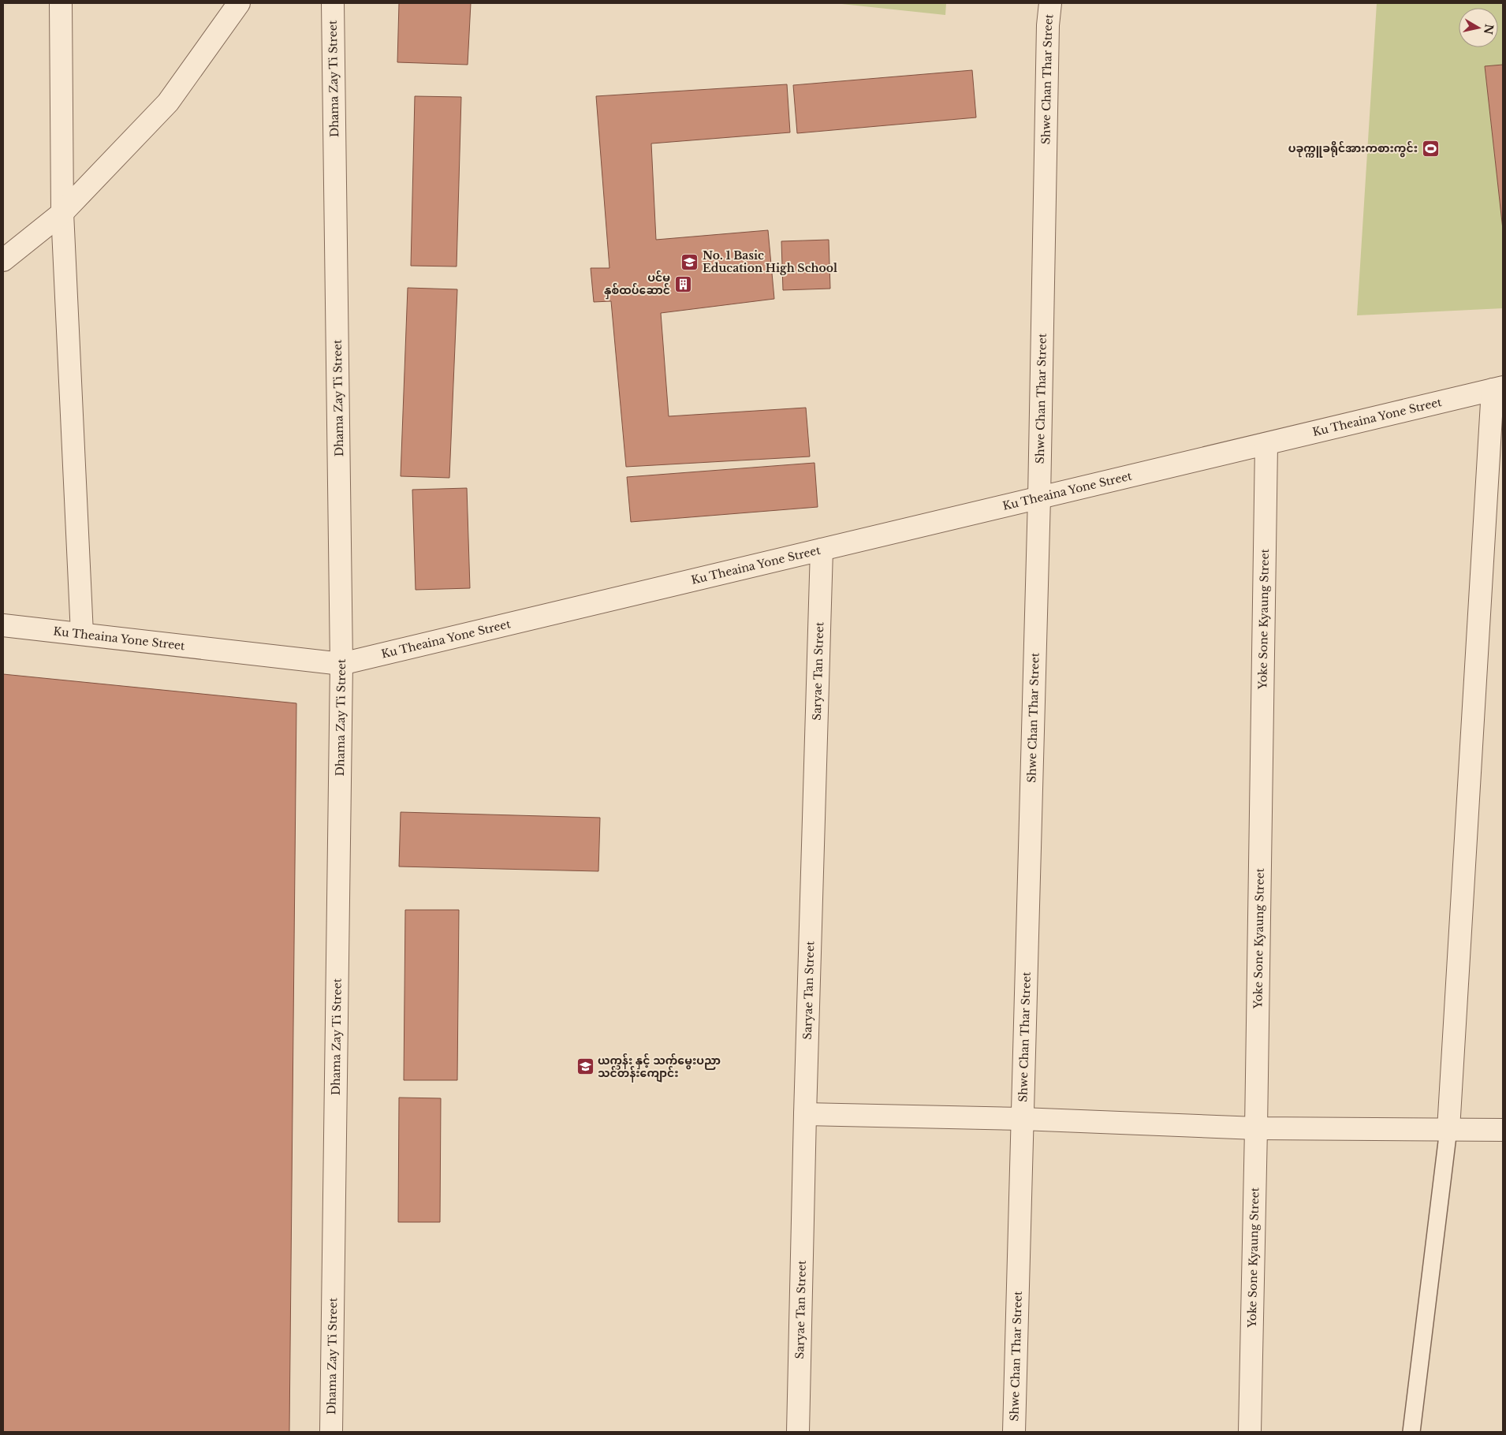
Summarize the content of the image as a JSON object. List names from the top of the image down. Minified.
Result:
{"streets":{"street":["Dhama Zay Ti Street","Shwe Chan Thar Street","Ku Theaina Yone Street","Yoke Sone Kyaung Street","Saryae Tan Street"]},"crossings":[["Dhama Zay Ti Street","Ku Theaina Yone Street"],["Shwe Chan Thar Street","Ku Theaina Yone Street"],["Ku Theaina Yone Street","Yoke Sone Kyaung Street"],["Ku Theaina Yone Street","Saryae Tan Street"]],"places":{"sports":["ပခုက္ကူခရိုင်အားကစားကွင်း"],"school or university":["No. 1 Basic Education High School","ယက္ကန်း နှင့် သက်မွေးပညာ သင်တန်းကျောင်း"],"building":["ပင်မ နှစ်ထပ်ဆောင်"]},"north":"right"}
